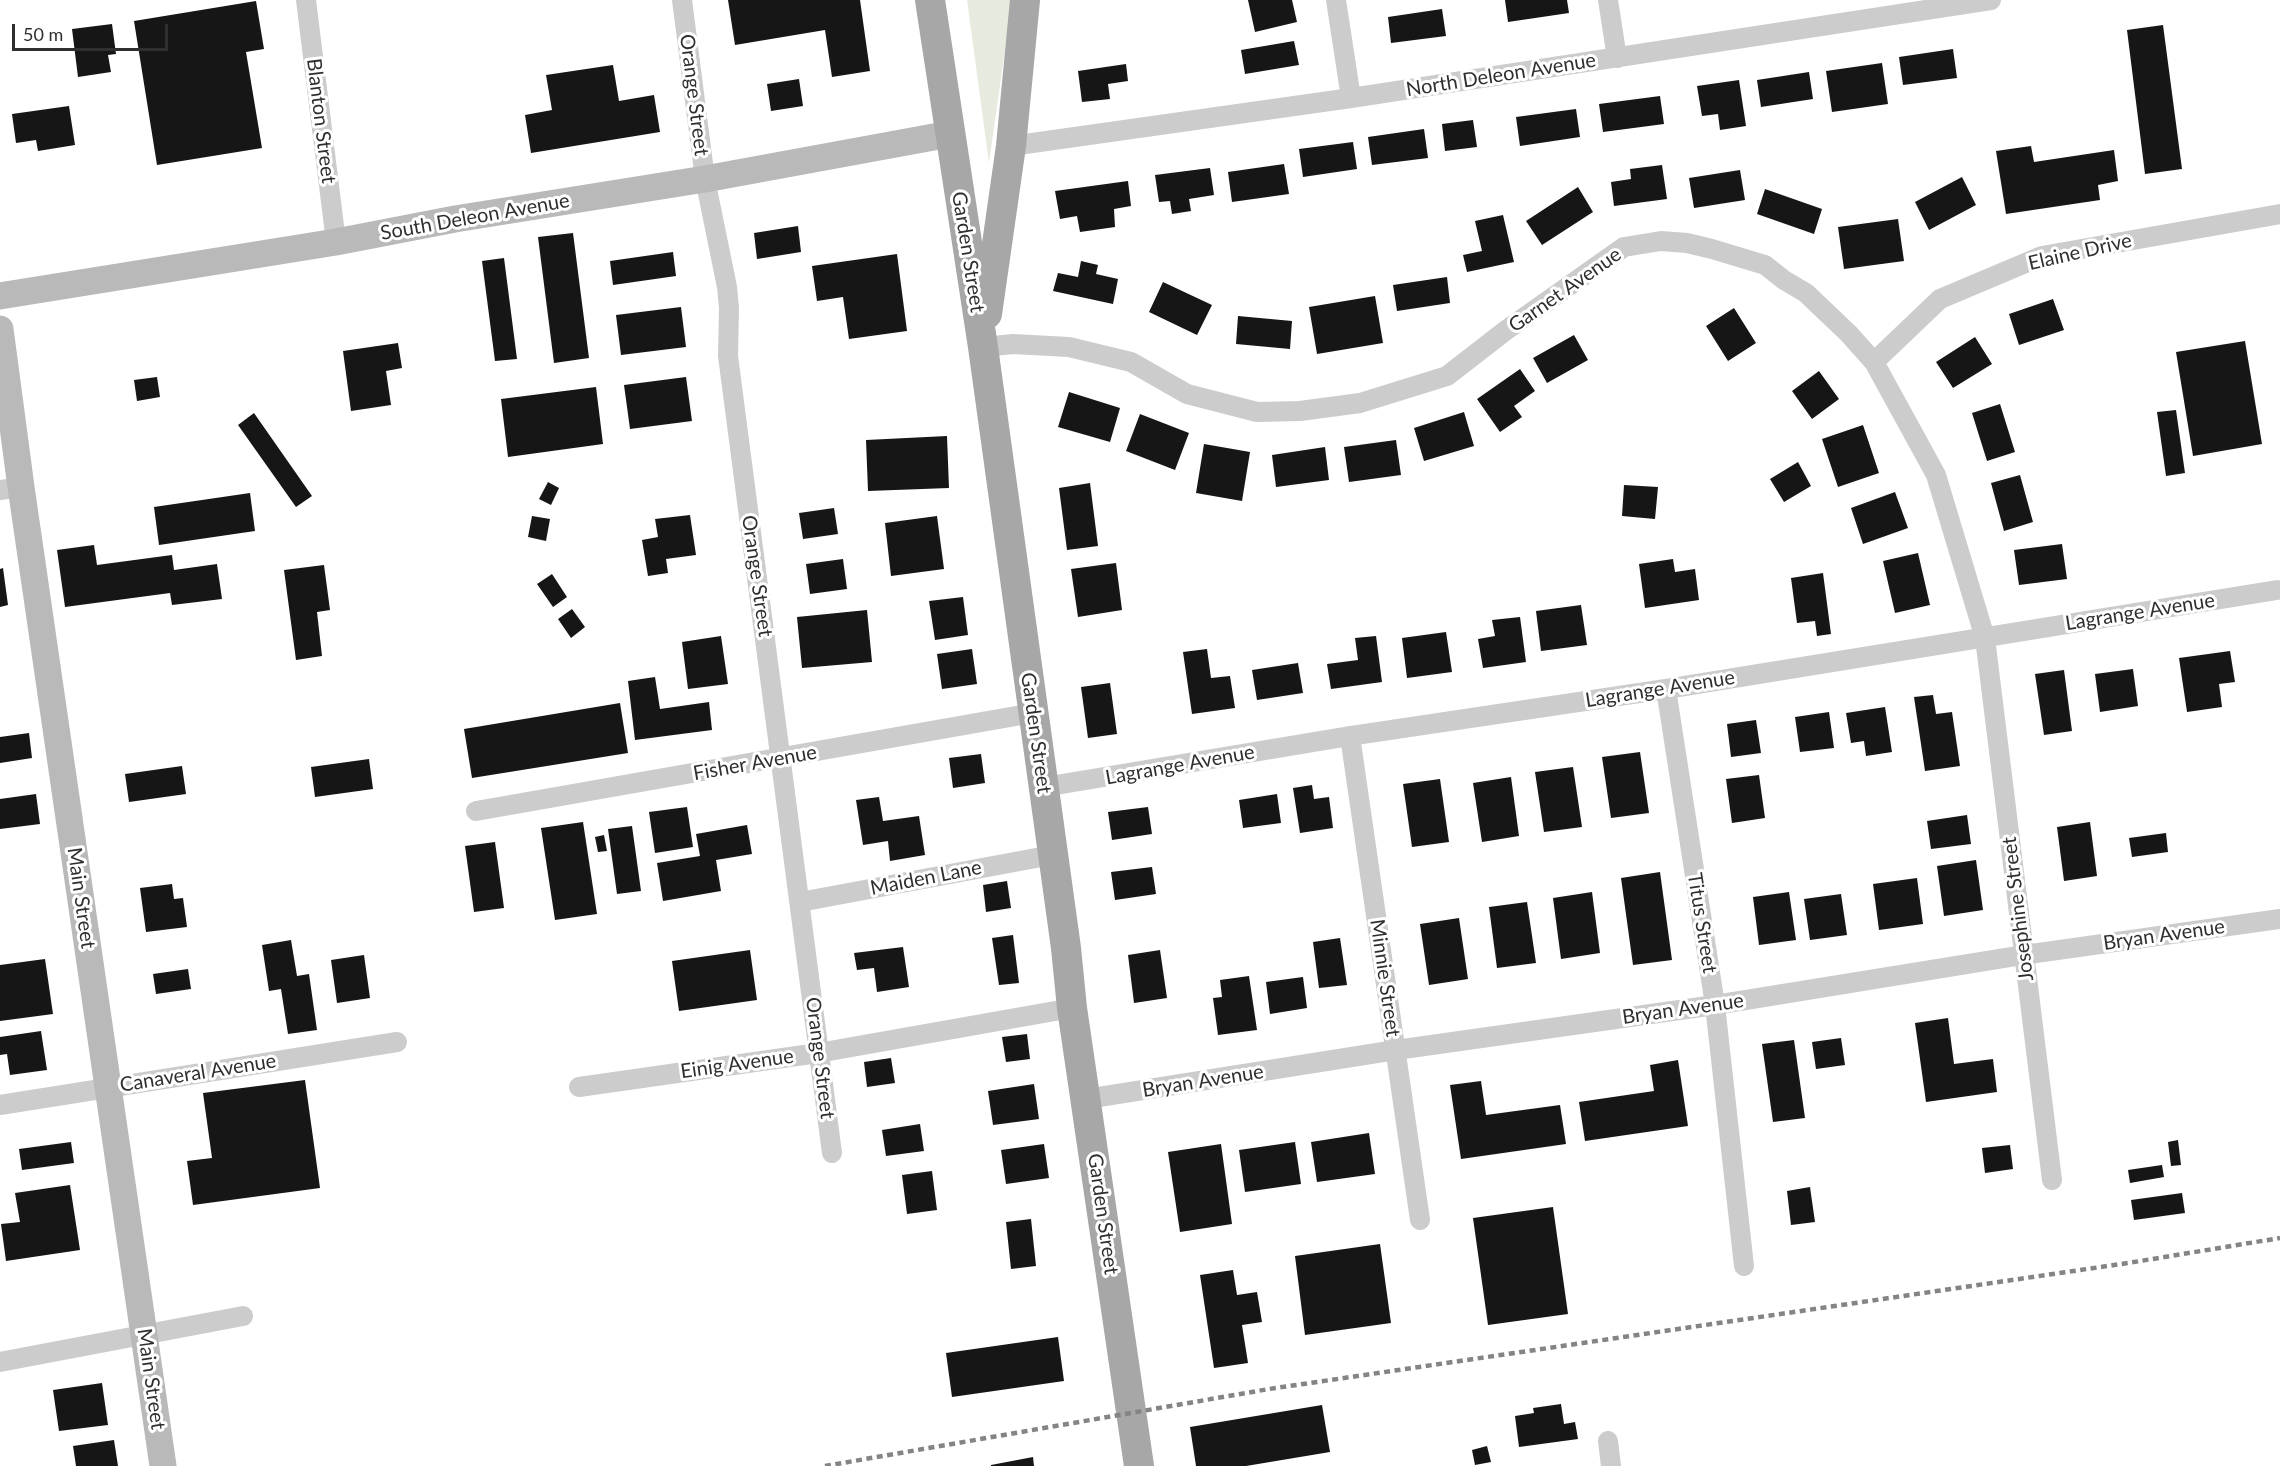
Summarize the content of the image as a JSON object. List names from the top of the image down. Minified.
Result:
{"streets":{"main road":["Garden Street"],"street":["North Deleon Avenue","Orange Street","Blanton Street","South Deleon Avenue","Elaine Drive","Garnet Avenue","Lagrange Avenue","Fisher Avenue","Maiden Lane","Main Street","Josephine Street","Titus Street","Bryan Avenue","Minnie Street","Einig Avenue","Canaveral Avenue"]},"crossings":[["Orange Street","South Deleon Avenue"],["Orange Street","Fisher Avenue"],["Orange Street","Maiden Lane"],["Orange Street","Einig Avenue"],["Blanton Street","South Deleon Avenue"],["South Deleon Avenue","Garden Street"],["Garden Street","Garnet Avenue"],["Garden Street","Lagrange Avenue"],["Garden Street","Fisher Avenue"],["Garden Street","Maiden Lane"],["Garden Street","Bryan Avenue"],["Garden Street","Einig Avenue"],["Elaine Drive","Garnet Avenue"],["Garnet Avenue","Lagrange Avenue"],["Garnet Avenue","Josephine Street"],["Lagrange Avenue","Josephine Street"],["Lagrange Avenue","Titus Street"],["Lagrange Avenue","Minnie Street"],["Main Street","Canaveral Avenue"],["Josephine Street","Bryan Avenue"],["Titus Street","Bryan Avenue"],["Bryan Avenue","Minnie Street"]],"scale_bar":"50 m"}
